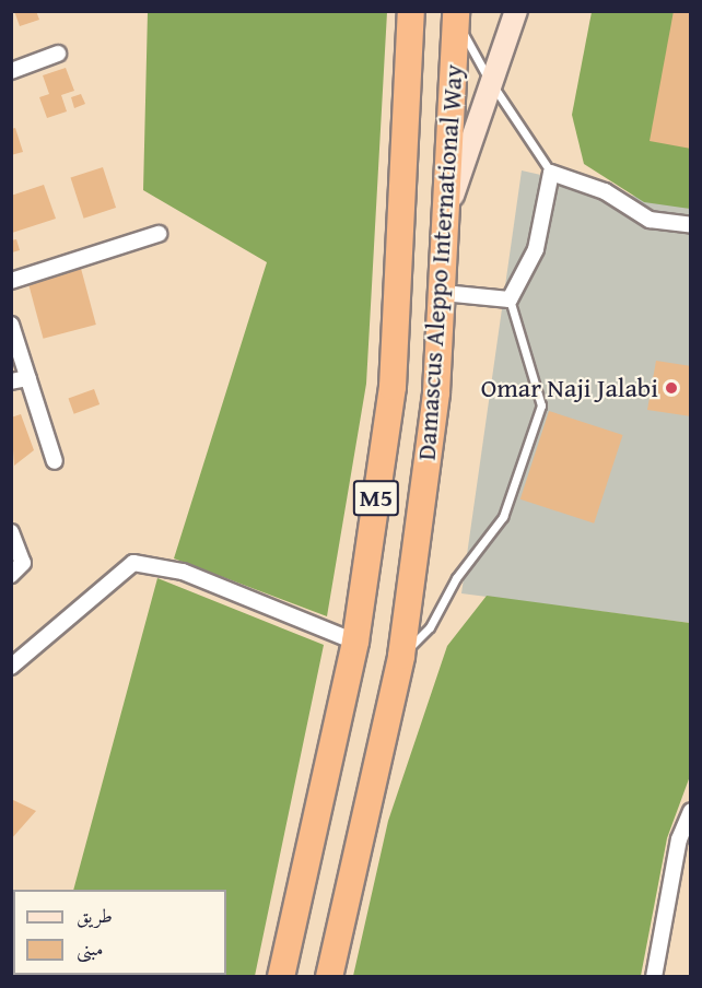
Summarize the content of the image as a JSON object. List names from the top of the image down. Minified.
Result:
{"streets":{"highway":["Damascus Aleppo International Way","M5"]},"places":["Omar Naji Jalabi"],"legend":["طريق","مبنى"]}
